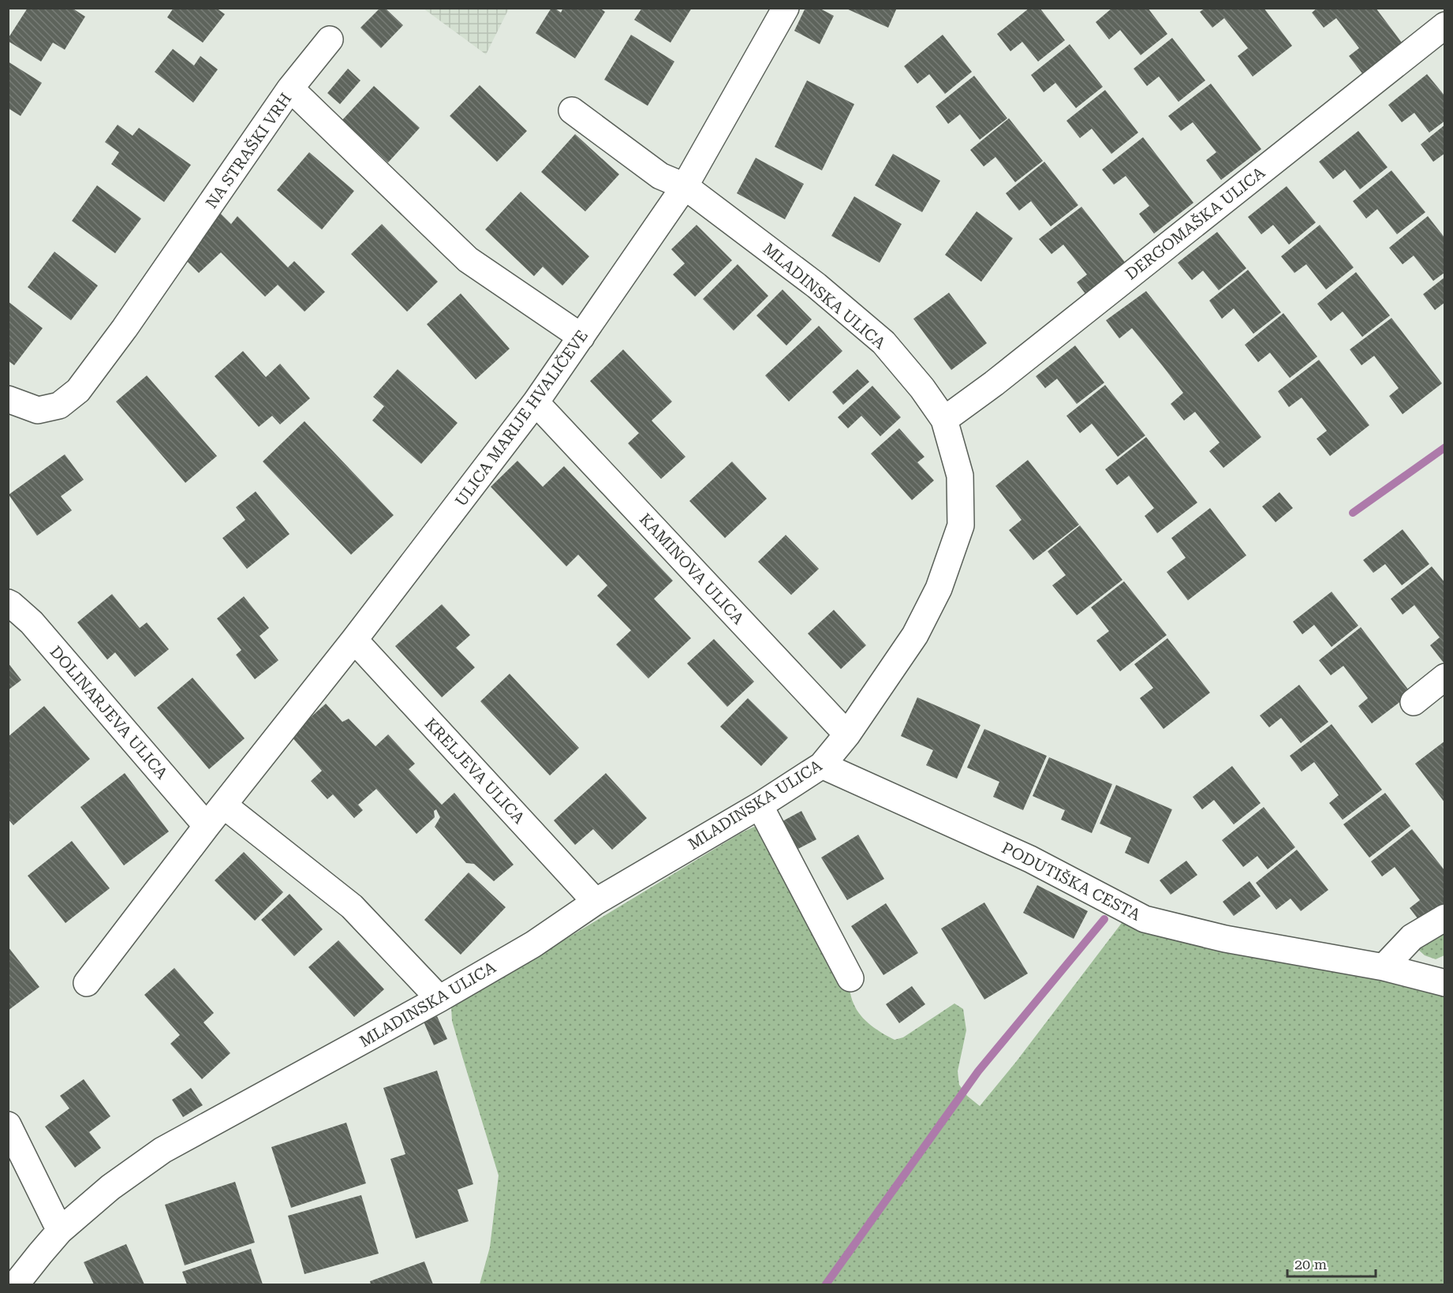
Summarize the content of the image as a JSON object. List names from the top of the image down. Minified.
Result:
{"streets":{"street":["NA STRAŠKI VRH","DERGOMAŠKA ULICA","MLADINSKA ULICA","ULICA MARIJE HVALIČEVE","KAMINOVA ULICA","DOLINARJEVA ULICA","KRELJEVA ULICA","PODUTIŠKA CESTA"]},"crossings":[["NA STRAŠKI VRH","ULICA MARIJE HVALIČEVE"],["DERGOMAŠKA ULICA","MLADINSKA ULICA"],["MLADINSKA ULICA","ULICA MARIJE HVALIČEVE"],["MLADINSKA ULICA","KAMINOVA ULICA"],["MLADINSKA ULICA","KRELJEVA ULICA"],["MLADINSKA ULICA","PODUTIŠKA CESTA"],["ULICA MARIJE HVALIČEVE","KAMINOVA ULICA"],["ULICA MARIJE HVALIČEVE","DOLINARJEVA ULICA"],["ULICA MARIJE HVALIČEVE","KRELJEVA ULICA"]],"scale_bar":"20 m"}
